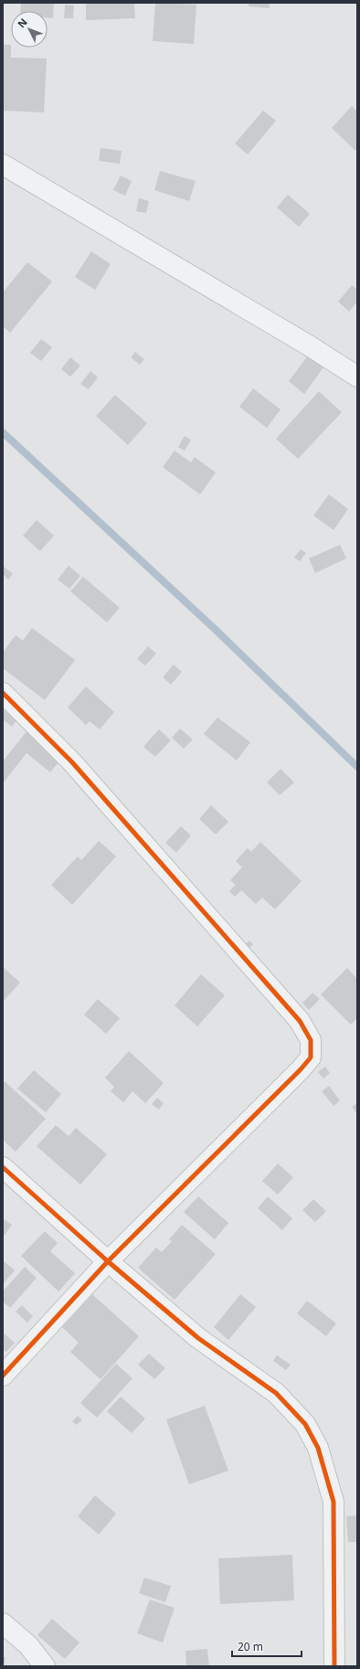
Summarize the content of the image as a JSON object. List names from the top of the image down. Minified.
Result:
{"scale_bar":"20 m","north":"top left"}
